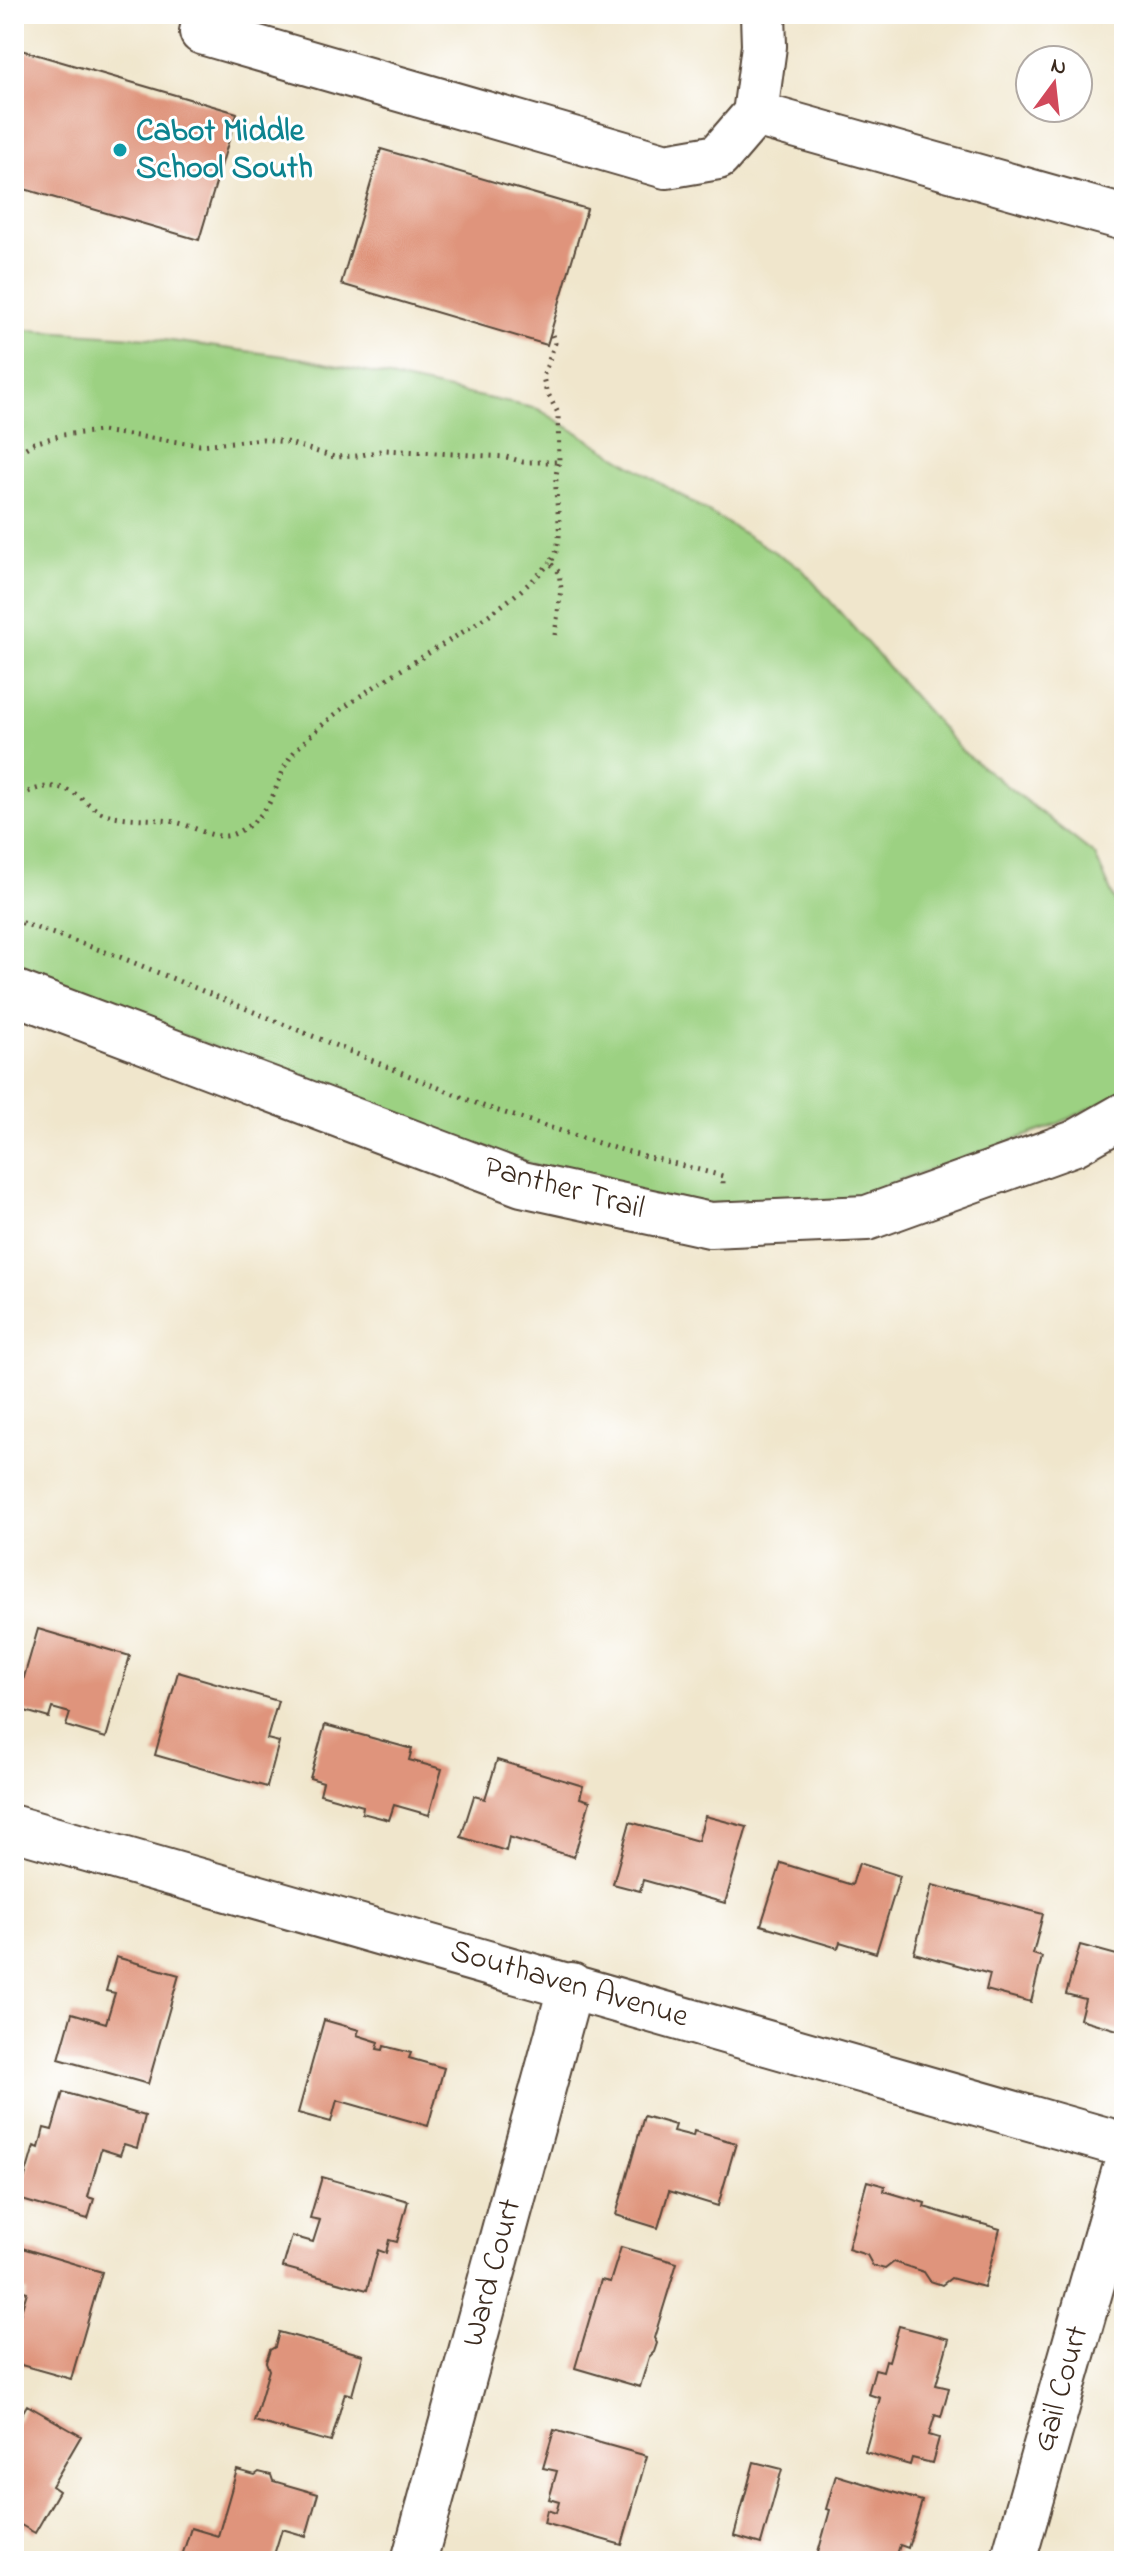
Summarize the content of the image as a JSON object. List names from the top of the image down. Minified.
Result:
{"streets":{"street":["Panther Trail","Southaven Avenue","Ward Court","Gail Court"]},"crossings":[["Southaven Avenue","Ward Court"]],"places":["Cabot Middle School South"],"north":"top"}
